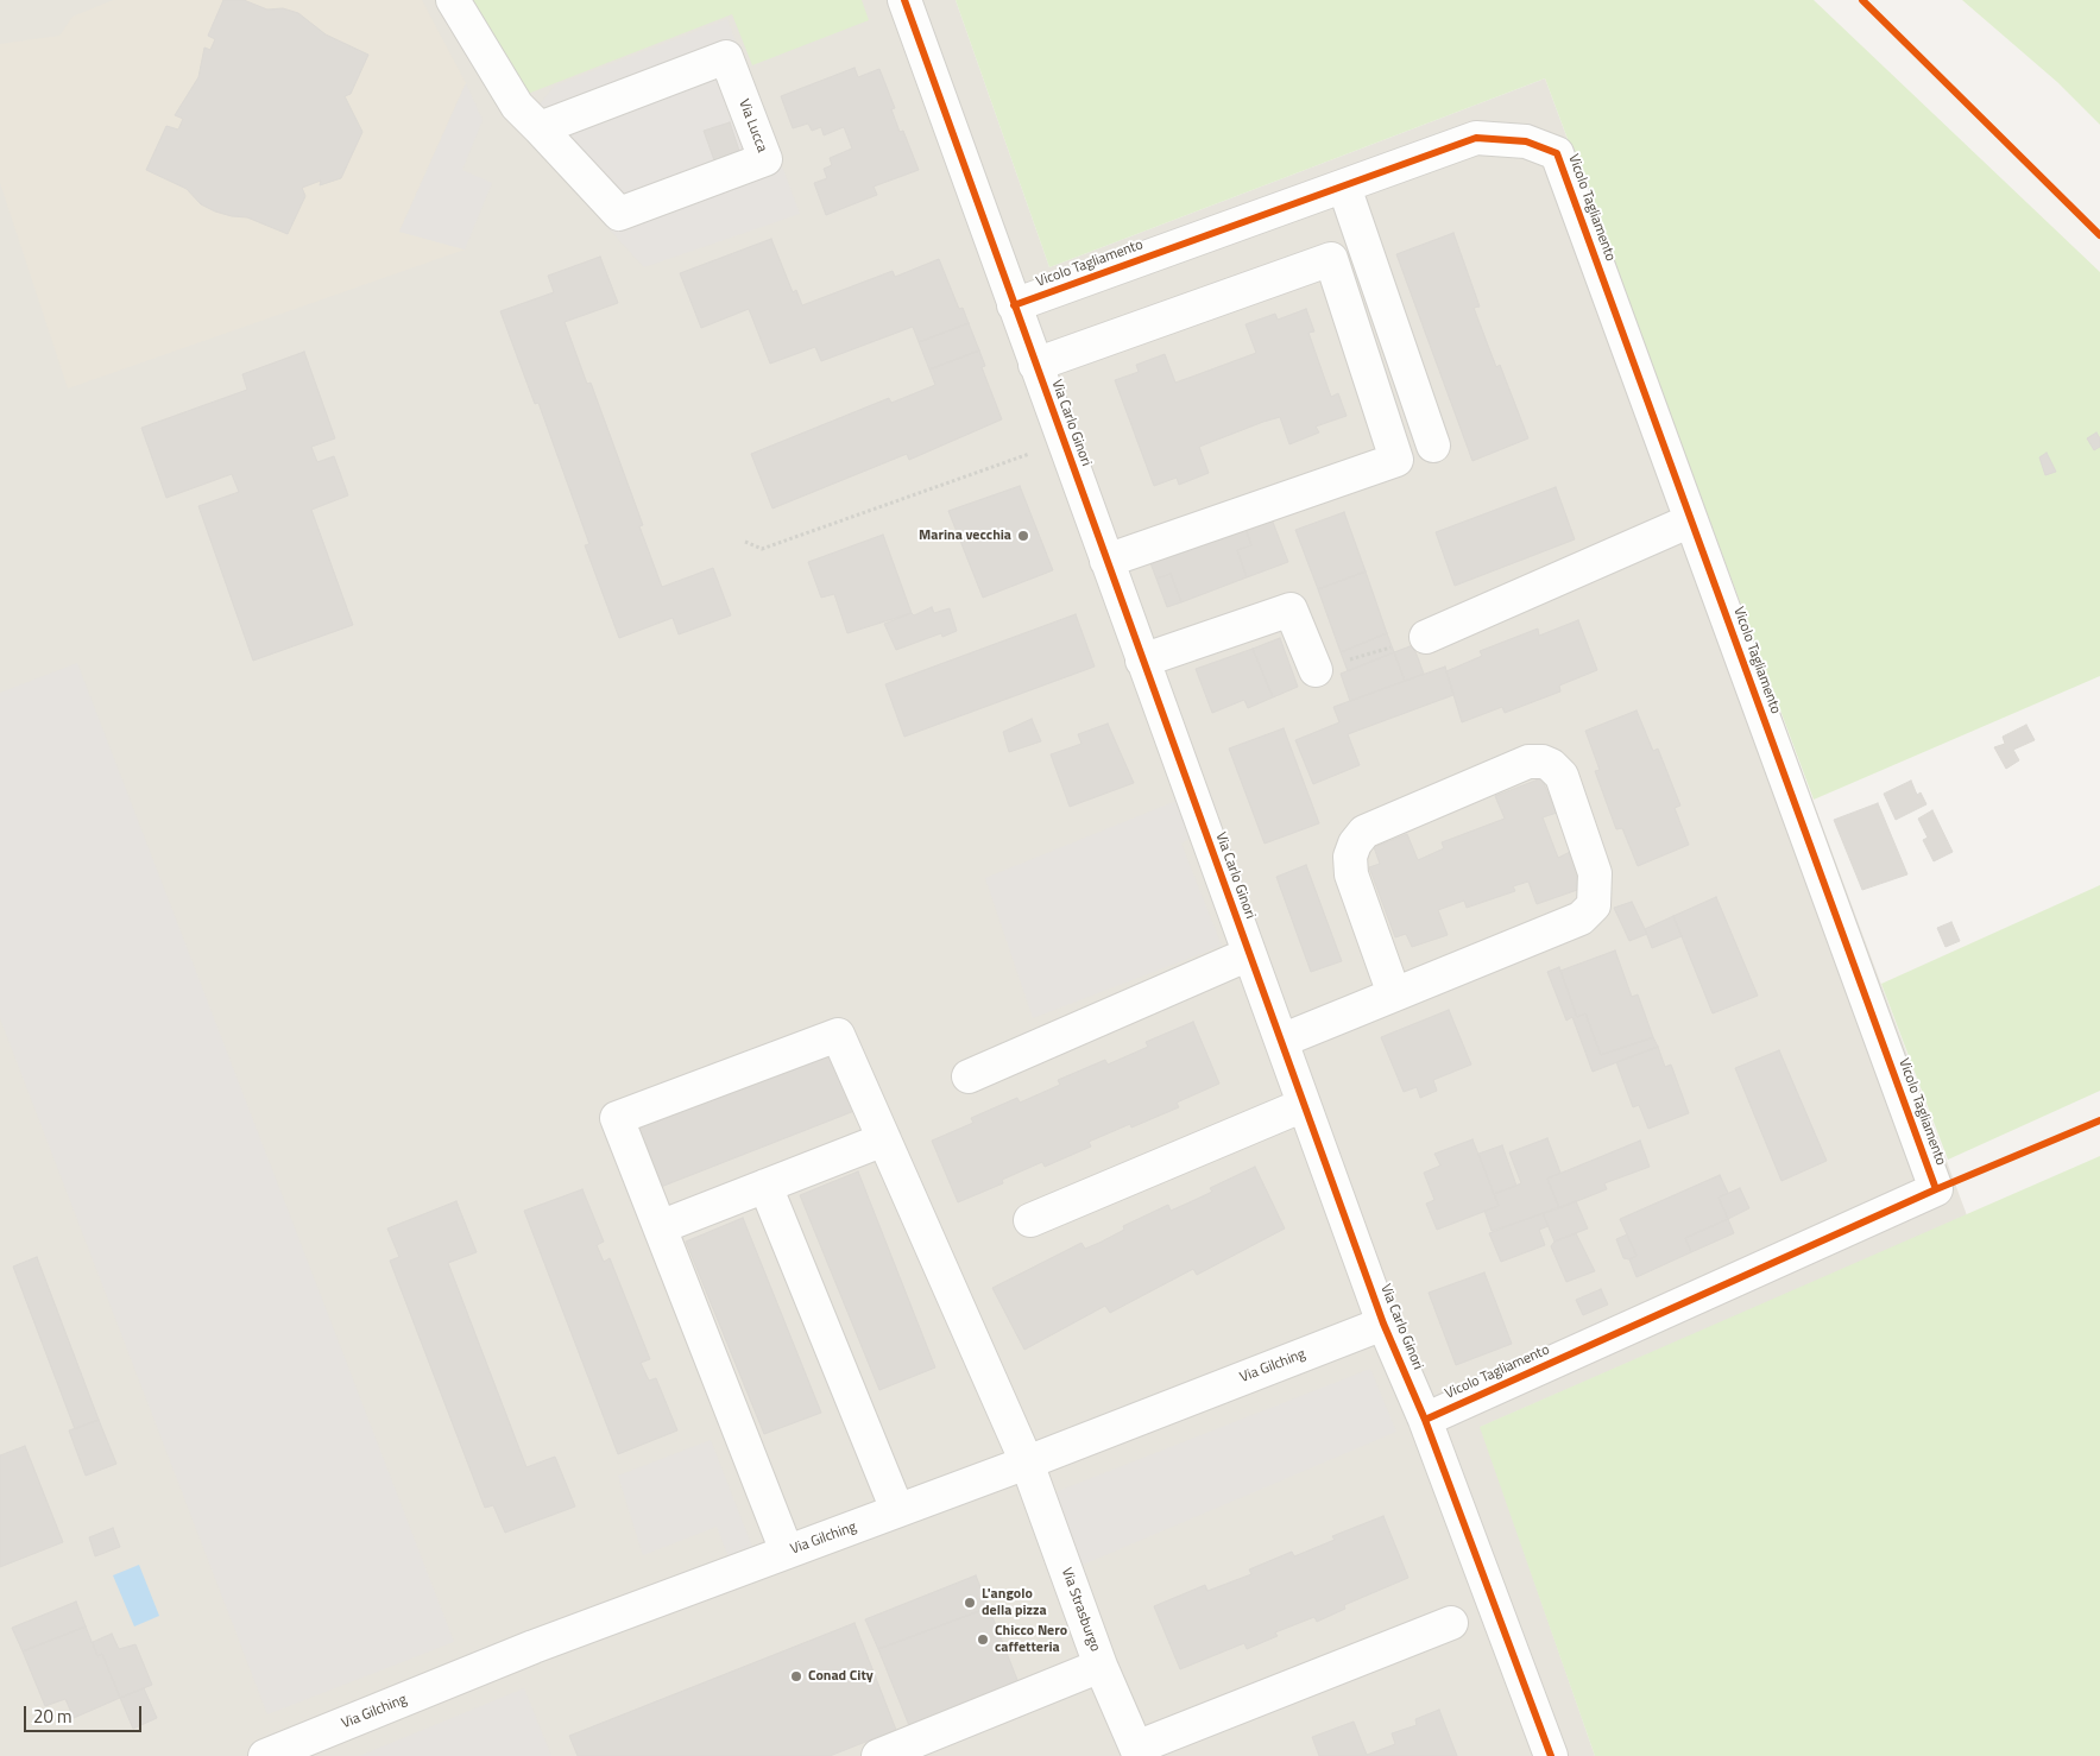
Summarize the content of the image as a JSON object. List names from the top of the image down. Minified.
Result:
{"streets":{"street":["Via Lucca","Vicolo Tagliamento","Via Carlo Ginori","Via Gilching","Via Strasburgo"]},"crossings":[["Vicolo Tagliamento","Via Carlo Ginori"],["Via Carlo Ginori","Via Gilching"],["Via Gilching","Via Strasburgo"]],"places":["Marina vecchia","L'angolo della pizza","Chicco Nero caffetteria","Conad City"],"scale_bar":"20 m"}
